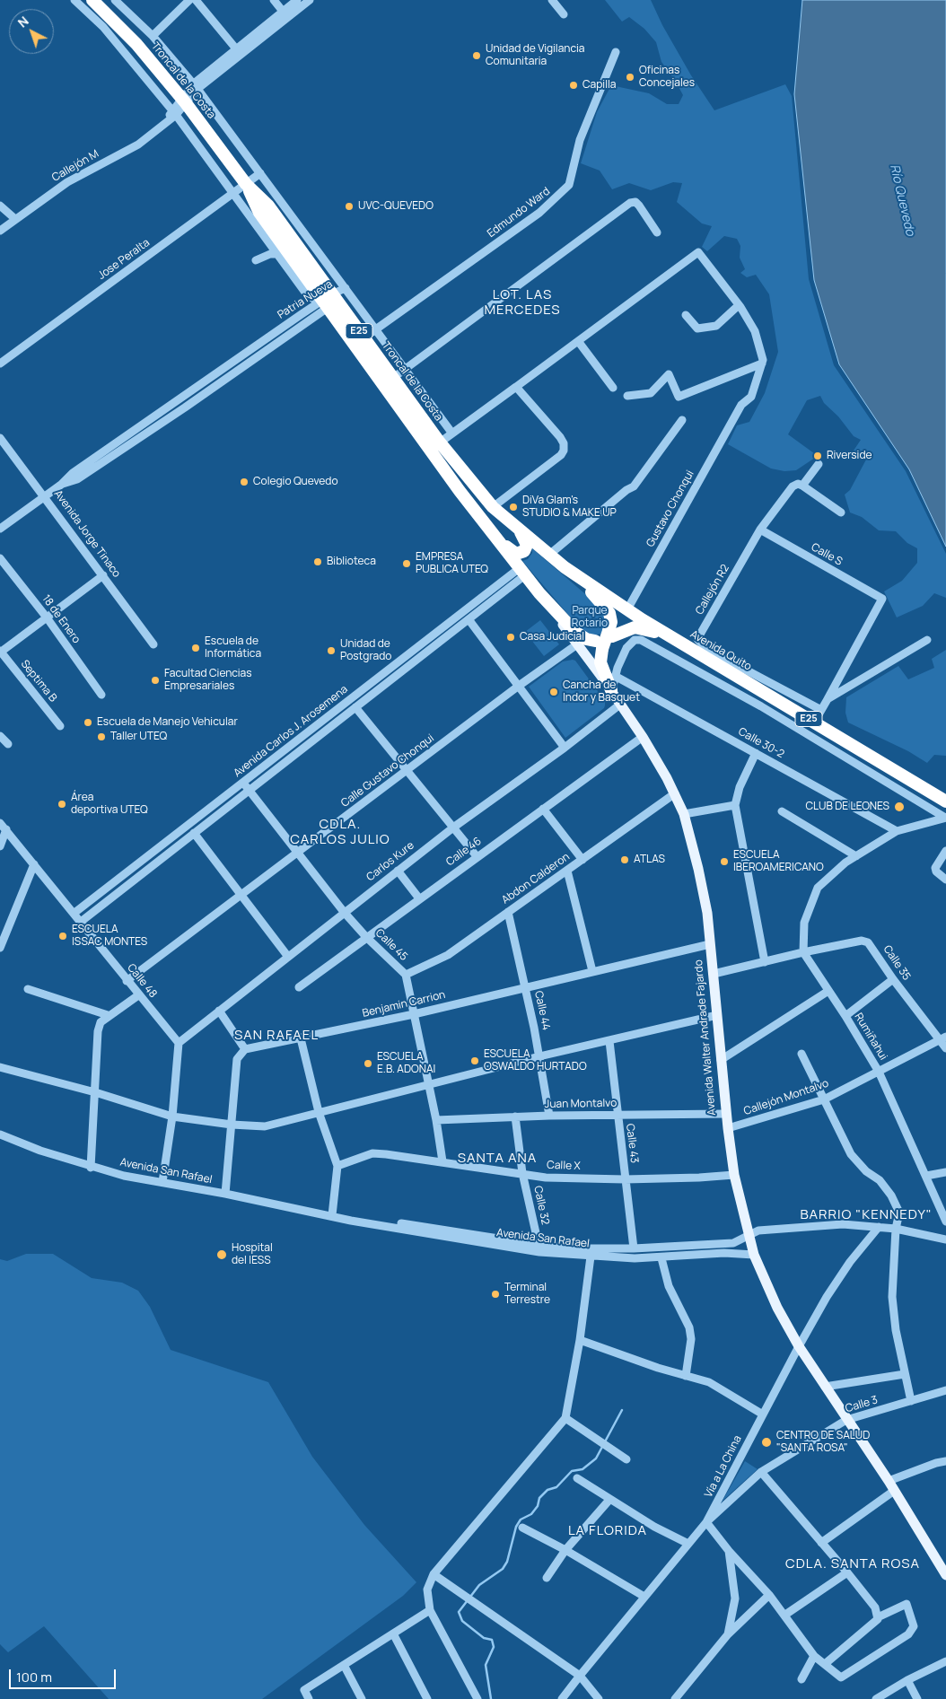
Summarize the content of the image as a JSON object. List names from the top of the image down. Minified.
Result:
{"streets":{"highway":["Troncal de la Costa","E25","Avenida Quito","Avenida Walter Andrade Fajardo"],"street":["Callejón M","Edmundo Ward","Jose Peralta","Patria Nueva","Gustavo Chonqui","Avenida Jorge Tinaco","Calle S","Callejón R2","18 de Enero","Septima B","Avenida Carlos J. Arosemena","Calle 30-2","Calle Gustavo Chonqui","Calle 46","Carlos Kure","Abdon Calderon","Calle 45","Calle 35","Calle 48","Benjamin Carrion","Calle 44","Rumiñahui","Callejón Montalvo","Juan Montalvo","Calle 43","Calle X","Avenida San Rafael","Calle 32","Calle 3","Vía a La China"]},"crossings":[["Troncal de la Costa","Callejón M"],["Troncal de la Costa","Edmundo Ward"],["Troncal de la Costa","Jose Peralta"],["Troncal de la Costa","Patria Nueva"],["Troncal de la Costa","Avenida Quito"],["Troncal de la Costa","Avenida Walter Andrade Fajardo"],["Patria Nueva","Avenida Jorge Tinaco"],["Gustavo Chonqui","Avenida Quito"],["Calle S","Callejón R2"],["Avenida Carlos J. Arosemena","Calle 45"],["Avenida Carlos J. Arosemena","Calle 48"],["Avenida Carlos J. Arosemena","Avenida Walter Andrade Fajardo"],["Calle Gustavo Chonqui","Calle 45"],["Calle Gustavo Chonqui","Calle 48"],["Calle Gustavo Chonqui","Avenida Walter Andrade Fajardo"],["Calle 46","Calle 45"],["Calle 46","Avenida Walter Andrade Fajardo"],["Carlos Kure","Calle 45"],["Carlos Kure","Calle 48"],["Carlos Kure","Avenida Walter Andrade Fajardo"],["Abdon Calderon","Calle 45"],["Abdon Calderon","Calle 44"],["Abdon Calderon","Avenida Walter Andrade Fajardo"],["Calle 45","Benjamin Carrion"],["Calle 45","Juan Montalvo"],["Calle 45","Calle X"],["Calle 35","Rumiñahui"],["Calle 35","Callejón Montalvo"],["Benjamin Carrion","Calle 44"],["Benjamin Carrion","Avenida Walter Andrade Fajardo"],["Calle 44","Juan Montalvo"],["Rumiñahui","Callejón Montalvo"],["Avenida Walter Andrade Fajardo","Callejón Montalvo"],["Avenida Walter Andrade Fajardo","Juan Montalvo"],["Avenida Walter Andrade Fajardo","Calle X"],["Avenida Walter Andrade Fajardo","Avenida San Rafael"],["Avenida Walter Andrade Fajardo","Calle 3"],["Avenida Walter Andrade Fajardo","Vía a La China"],["Juan Montalvo","Calle 43"],["Juan Montalvo","Calle 32"],["Calle 43","Calle X"],["Calle 43","Avenida San Rafael"],["Calle X","Calle 32"],["Avenida San Rafael","Calle 32"],["Avenida San Rafael","Vía a La China"],["Calle 3","Vía a La China"]],"districts":["LOT. LAS MERCEDES","CDLA. CARLOS JULIO","SAN RAFAEL","SANTA ANA","BARRIO \"KENNEDY\"","LA FLORIDA","CDLA. SANTA ROSA"],"water":["Río Quevedo"],"parks":["Parque Rotario"],"places":["Unidad de Vigilancia Comunitaria","Oficinas Concejales","Capilla","UVC-QUEVEDO","Riverside","Colegio Quevedo","DiVa Glam's STUDIO & MAKE UP","Biblioteca","EMPRESA PUBLICA UTEQ","Casa Judicial","Escuela de Informática","Unidad de Postgrado","Facultad Ciencias Empresariales","Cancha de Indor y Basquet","Escuela de Manejo Vehicular","Taller UTEQ","Área deportiva UTEQ","CLUB DE LEONES","ATLAS","ESCUELA IBEROAMERICANO","ESCUELA ISSAC MONTES","ESCUELA OSWALDO HURTADO","ESCUELA E.B. ADONAI","Hospital del IESS","Terminal Terrestre","CENTRO DE SALUD \"SANTA ROSA\""],"scale_bar":"100 m","north":"top left"}
